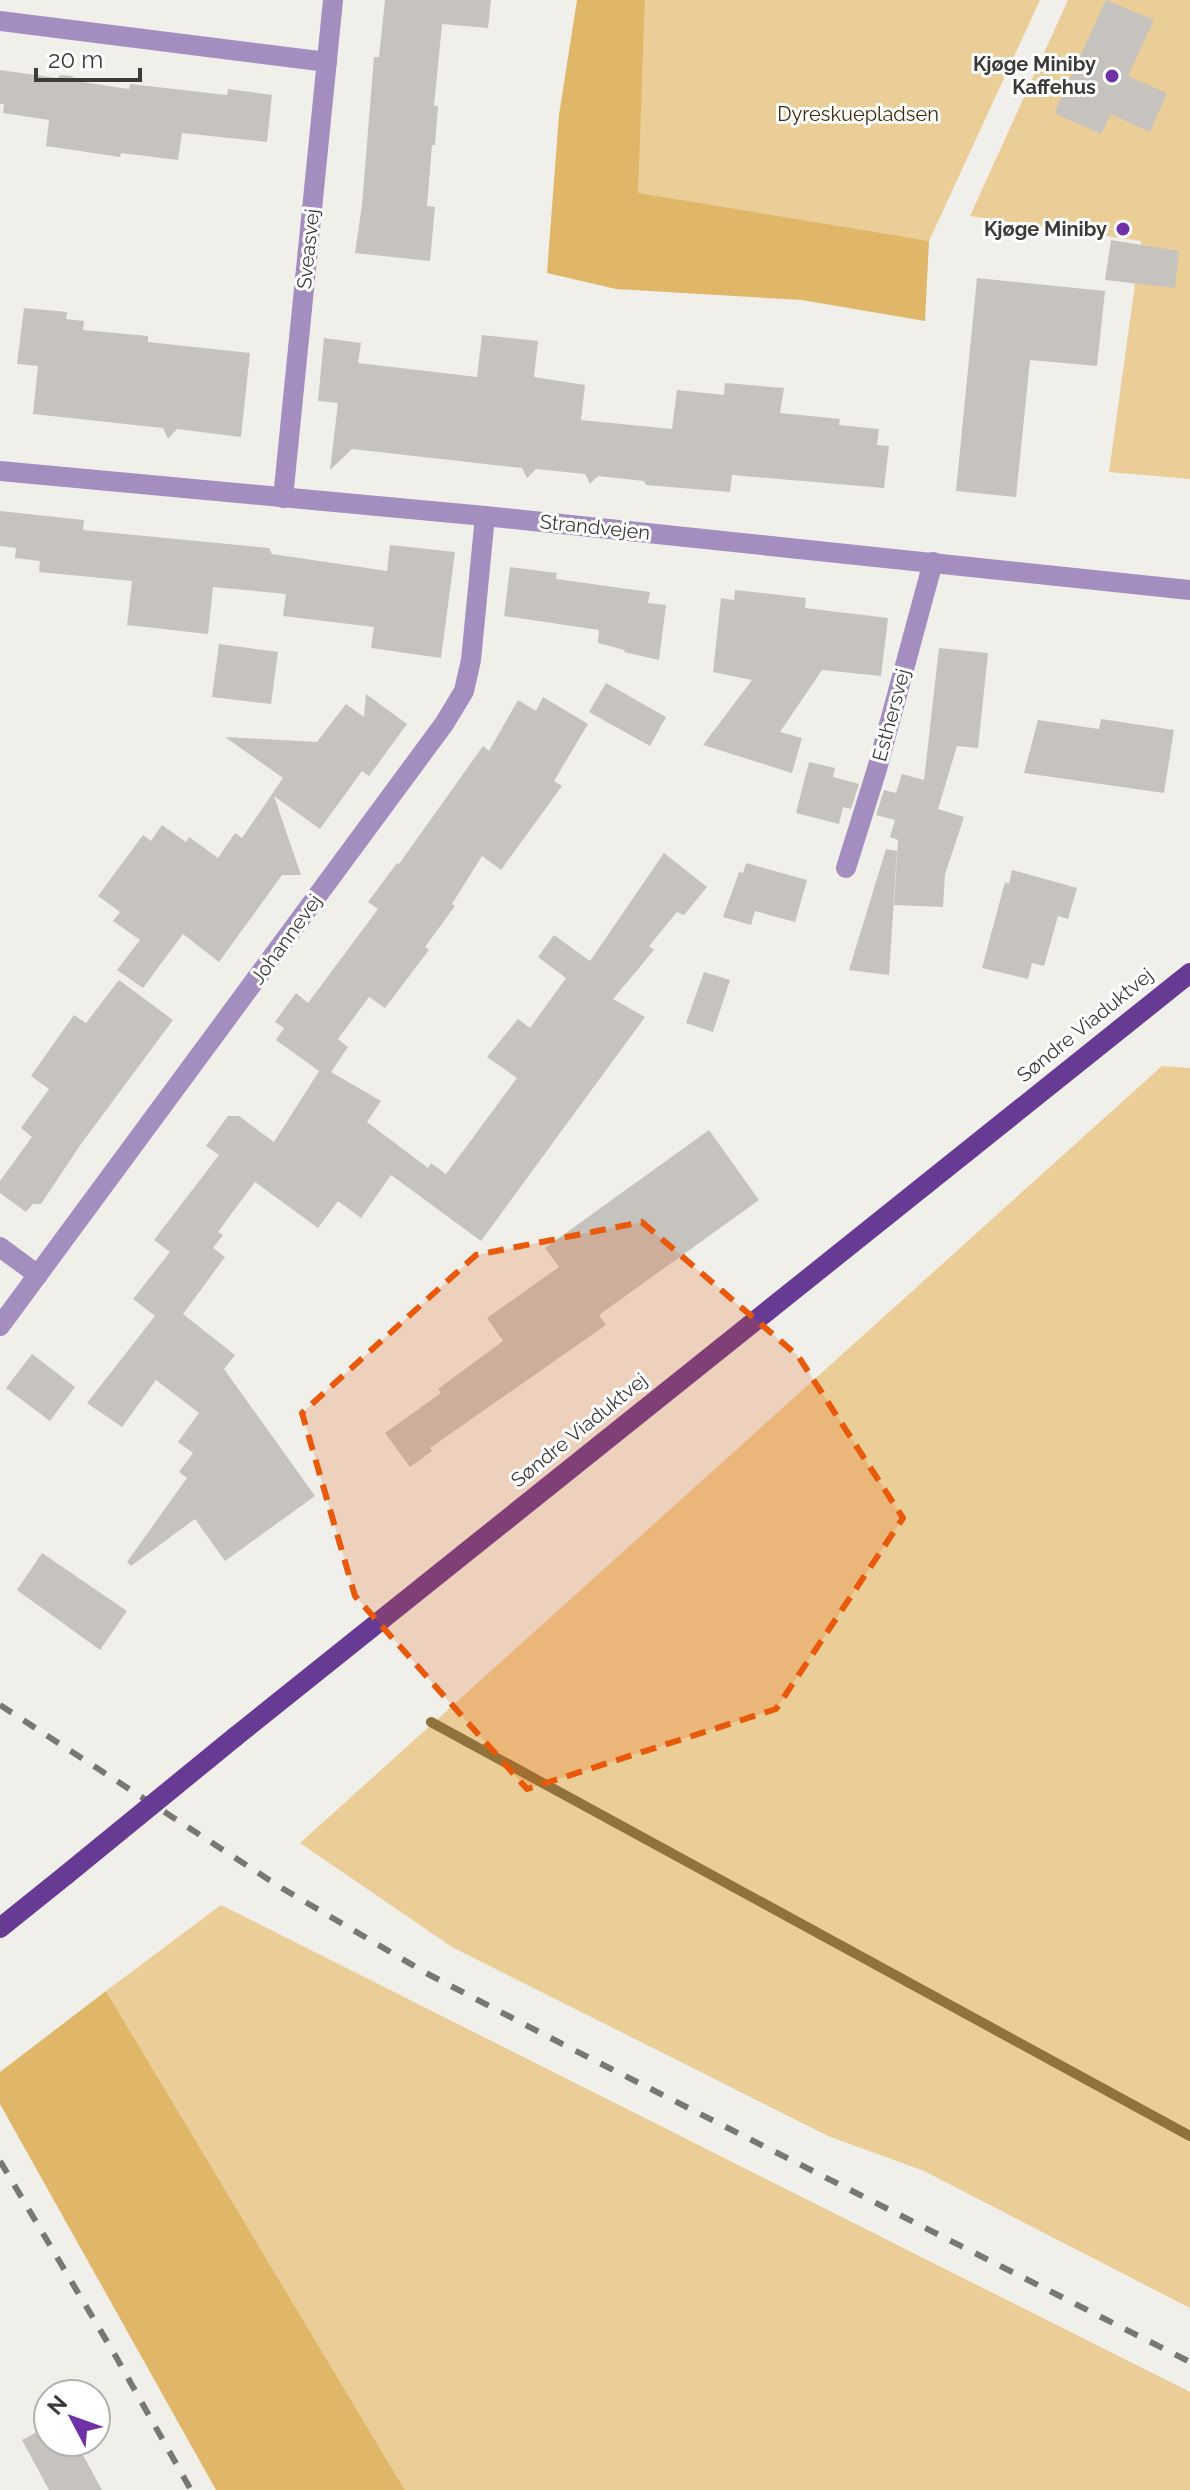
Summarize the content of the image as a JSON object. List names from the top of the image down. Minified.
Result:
{"streets":{"main road":["Søndre Viaduktvej"],"street":["Sveasvej","Strandvejen","Esthersvej","Johannevej"]},"crossings":[["Sveasvej","Strandvejen"],["Strandvejen","Esthersvej"],["Strandvejen","Johannevej"]],"parks":["Dyreskuepladsen"],"places":["Kjøge Miniby Kaffehus","Kjøge Miniby"],"scale_bar":"20 m","north":"top left"}
